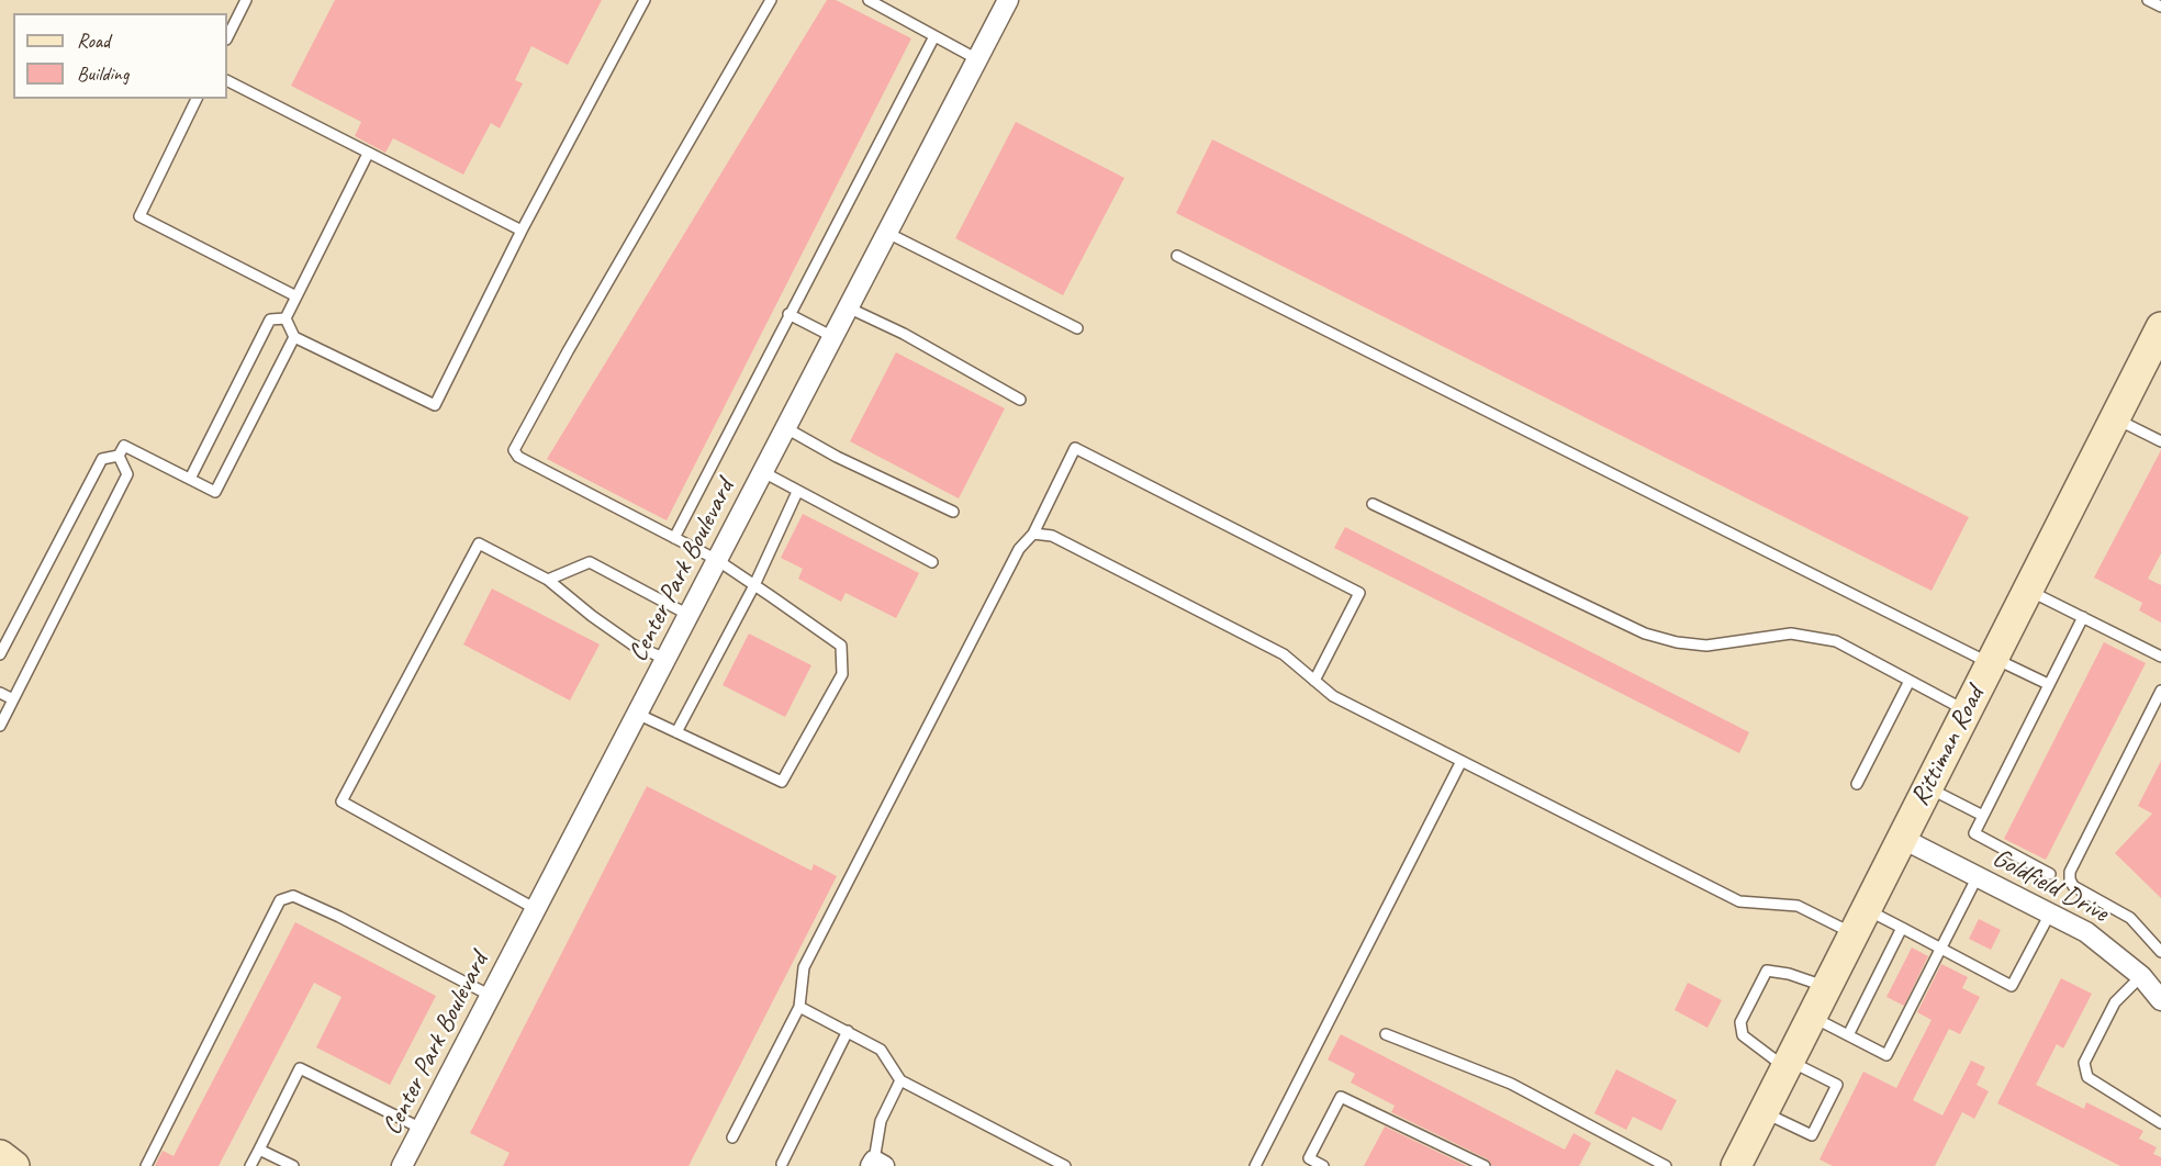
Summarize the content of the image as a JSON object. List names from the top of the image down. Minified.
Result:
{"streets":{"main road":["Rittiman Road"],"street":["Center Park Boulevard","Goldfield Drive"]},"crossings":[["Rittiman Road","Goldfield Drive"]],"legend":["Road","Building"]}
